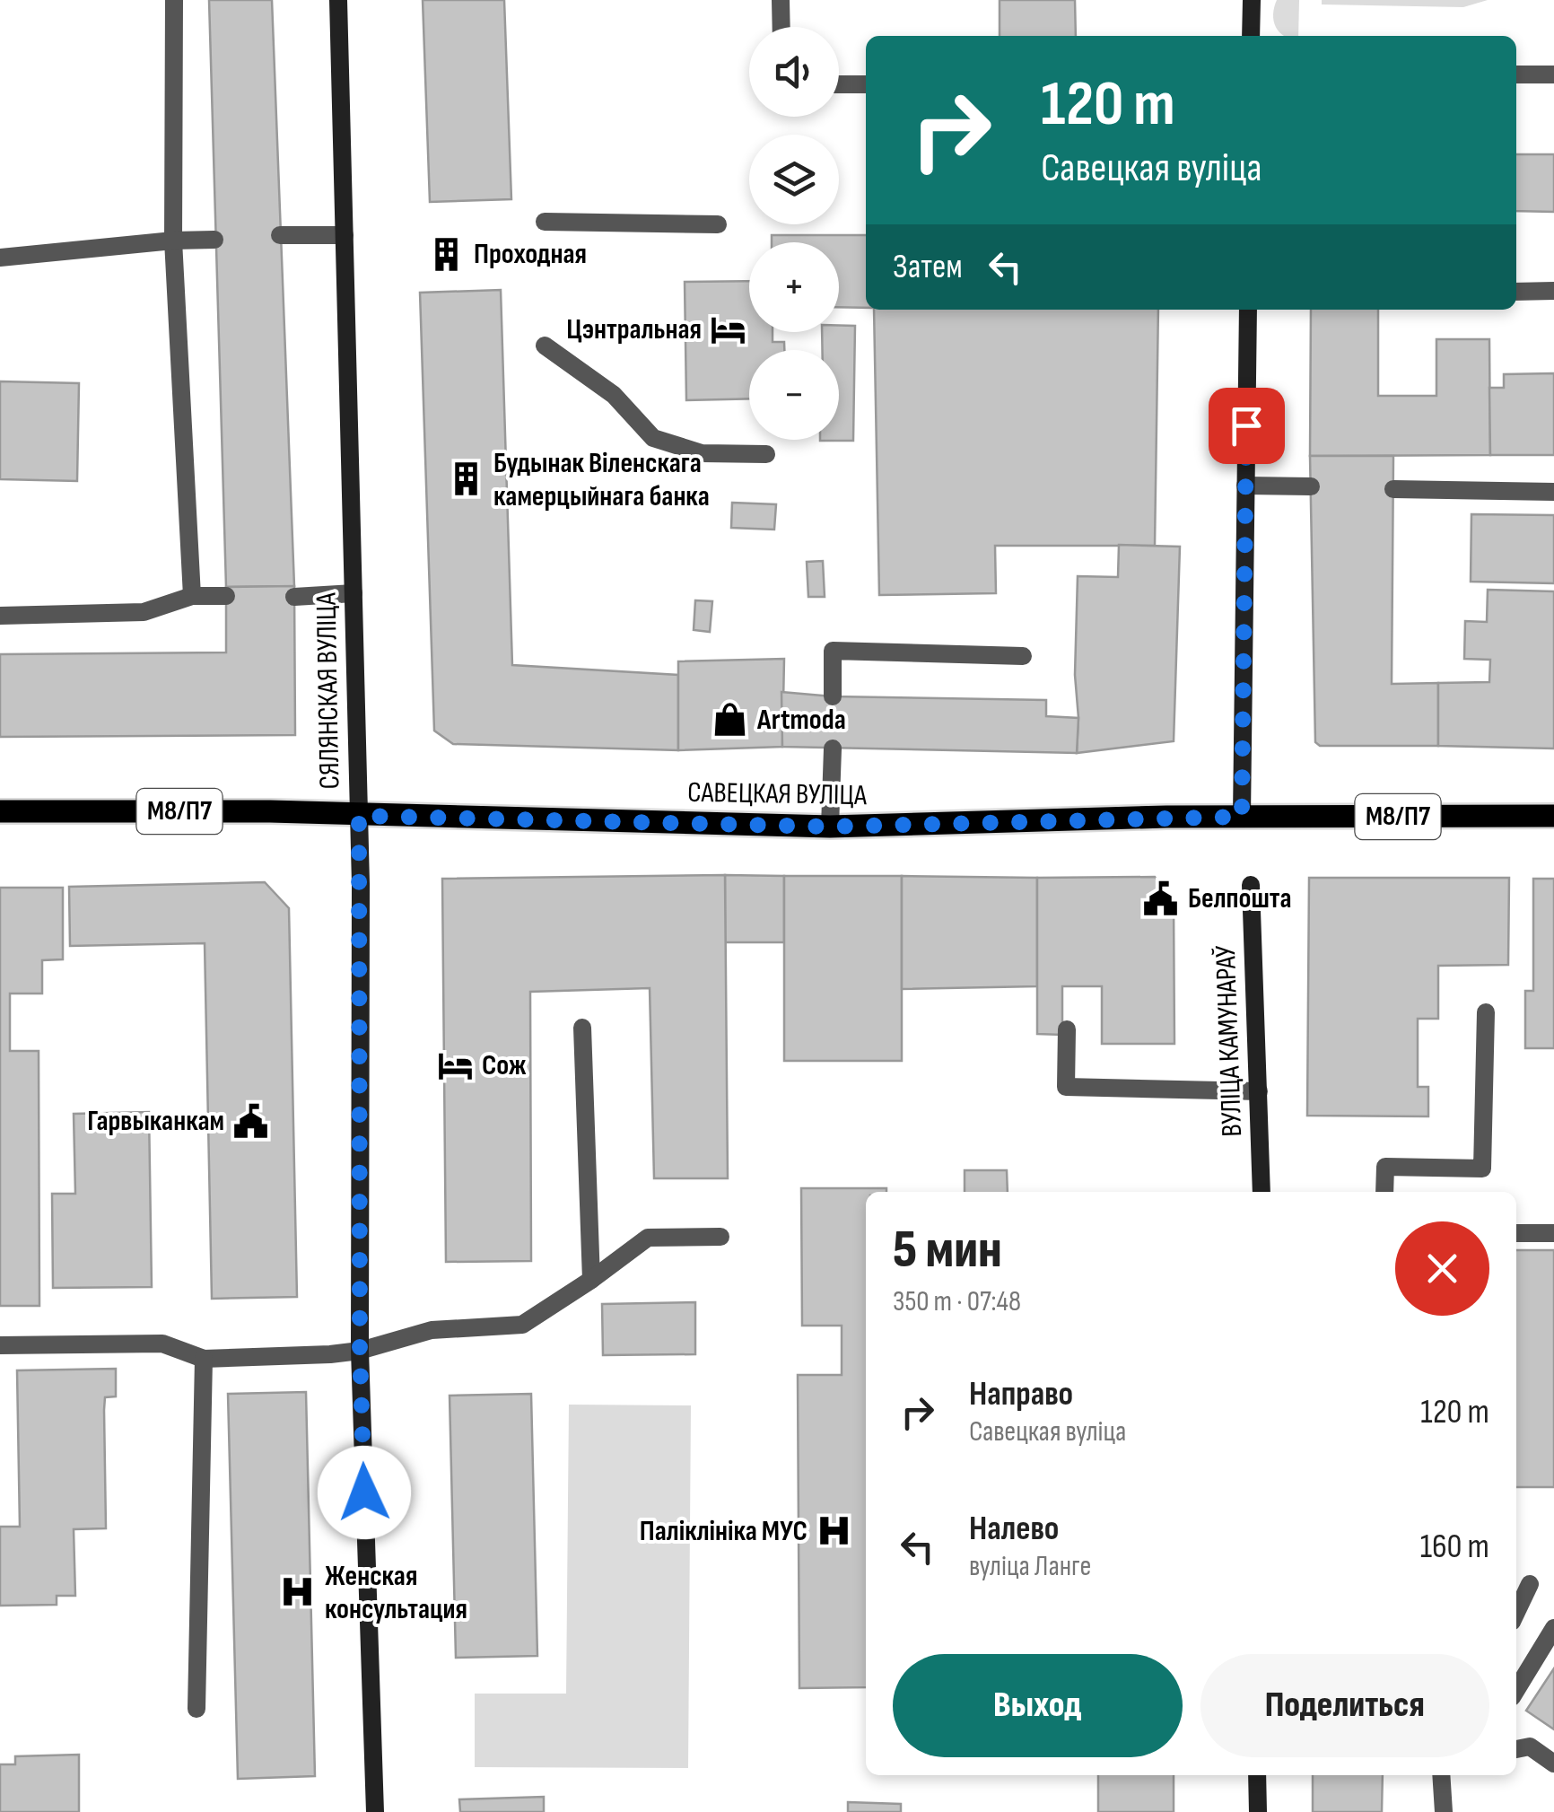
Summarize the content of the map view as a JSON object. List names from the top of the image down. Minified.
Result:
{"streets":{"main road":["САВЕЦКАЯ ВУЛІЦА","М8/П7"],"street":["СЯЛЯНСКАЯ ВУЛІЦА","ВУЛІЦА КАМУНАРАЎ"]},"crossings":[["СЯЛЯНСКАЯ ВУЛІЦА","САВЕЦКАЯ ВУЛІЦА"]],"places":{"building":["Проходная","Будынак Віленскага камерцыйнага банка"],"hotel":["Цэнтральная","Сож"],"shop":["Artmoda"],"public building":["Белпошта","Гарвыканкам"],"hospital":["Паліклініка МУС","Женская консультация"]},"page":{"map_buttons":["+","−"],"turn":["120 m","Савецкая вуліца"],"then":"Затем","heading":["5 мин","350 m · 07:48"],"list":[{"name":"Направо","note":"Савецкая вуліца","value":"120 m"},{"name":"Налево","note":"вуліца Ланге","value":"160 m"}],"buttons":["Выход","Поделиться"]}}
